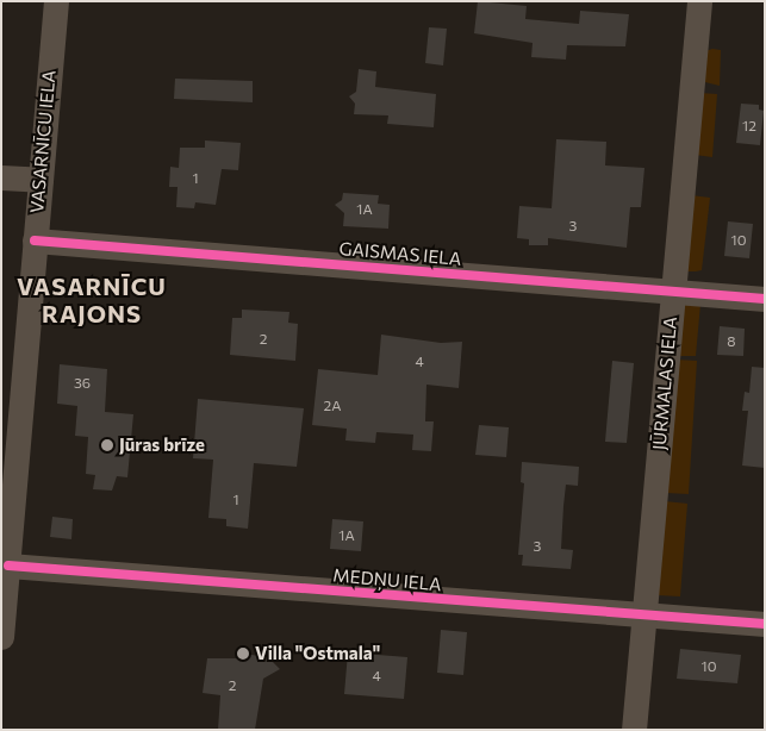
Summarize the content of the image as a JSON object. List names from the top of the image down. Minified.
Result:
{"streets":{"street":["VASARNĪCU IELA","GAISMAS IELA","JŪRMALAS IELA","MEDŅU IELA"]},"crossings":[["VASARNĪCU IELA","GAISMAS IELA"],["VASARNĪCU IELA","MEDŅU IELA"],["GAISMAS IELA","JŪRMALAS IELA"],["JŪRMALAS IELA","MEDŅU IELA"]],"districts":["VASARNĪCU RAJONS"],"places":["Jūras brīze","Villa \"Ostmala\""],"house_numbers":["12","1","1A","3","10","2","8","4","36","2A","1","1A","3","10","4","2"]}
